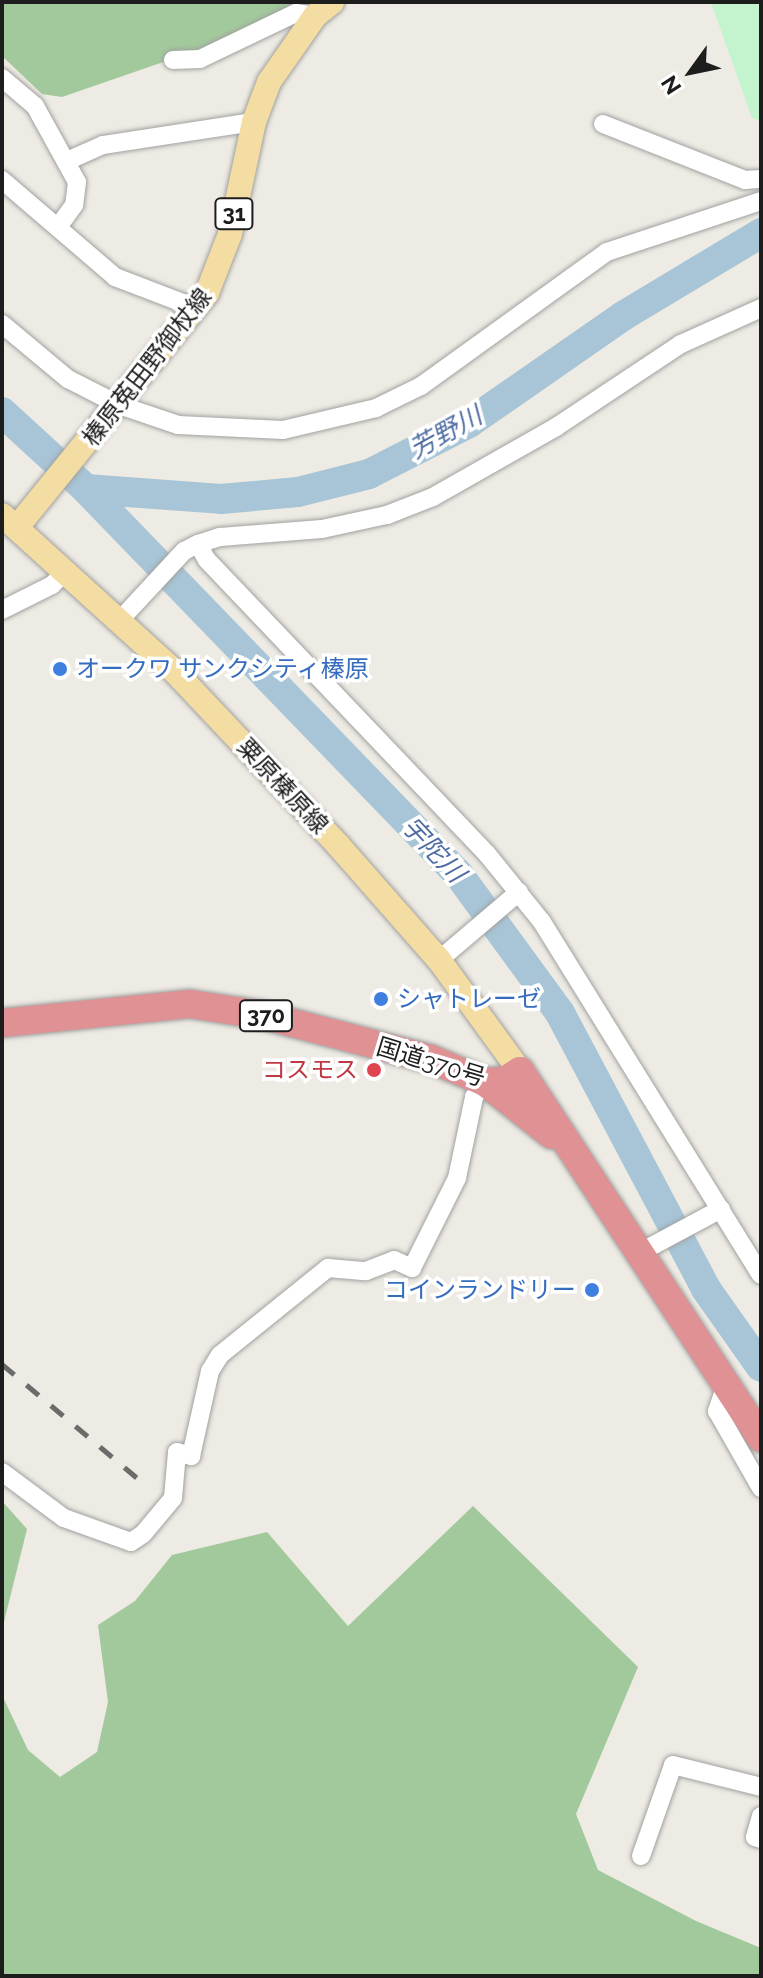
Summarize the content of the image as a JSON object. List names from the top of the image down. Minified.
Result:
{"streets":{"highway":["370","国道370号"],"main road":["31","榛原菟田野御杖線","粟原榛原線"]},"crossings":[["榛原菟田野御杖線","粟原榛原線"],["粟原榛原線","国道370号"]],"water":["芳野川","宇陀川"],"places":["オークワ サンクシティ榛原","シャトレーゼ","コスモス","コインランドリー"],"north":"bottom left"}
